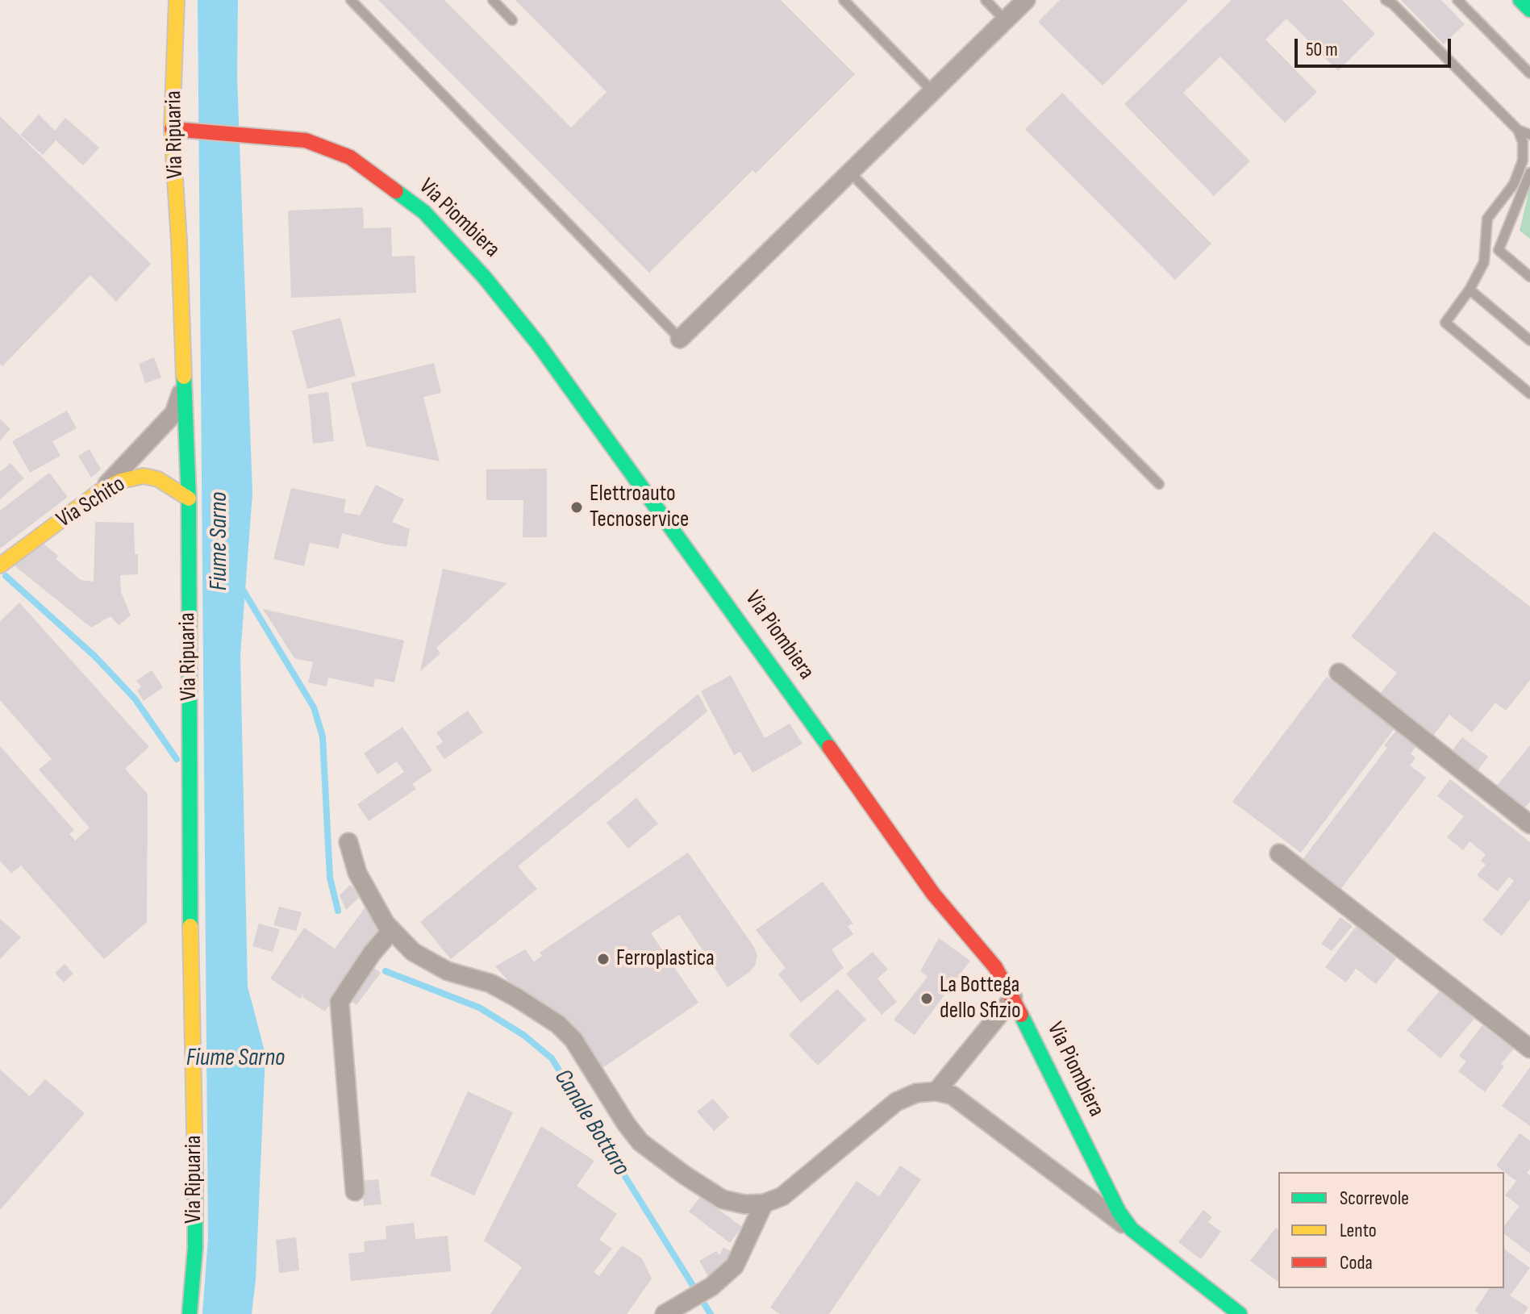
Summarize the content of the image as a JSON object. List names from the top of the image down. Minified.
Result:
{"streets":{"street":["Via Ripuaria","Via Piombiera","Via Schito"]},"crossings":[["Via Ripuaria","Via Piombiera"],["Via Ripuaria","Via Schito"]],"water":["Fiume Sarno","Canale Bottaro"],"places":["Elettroauto Tecnoservice","Ferroplastica","La Bottega dello Sfizio"],"legend":["Scorrevole","Lento","Coda"],"scale_bar":"50 m"}
